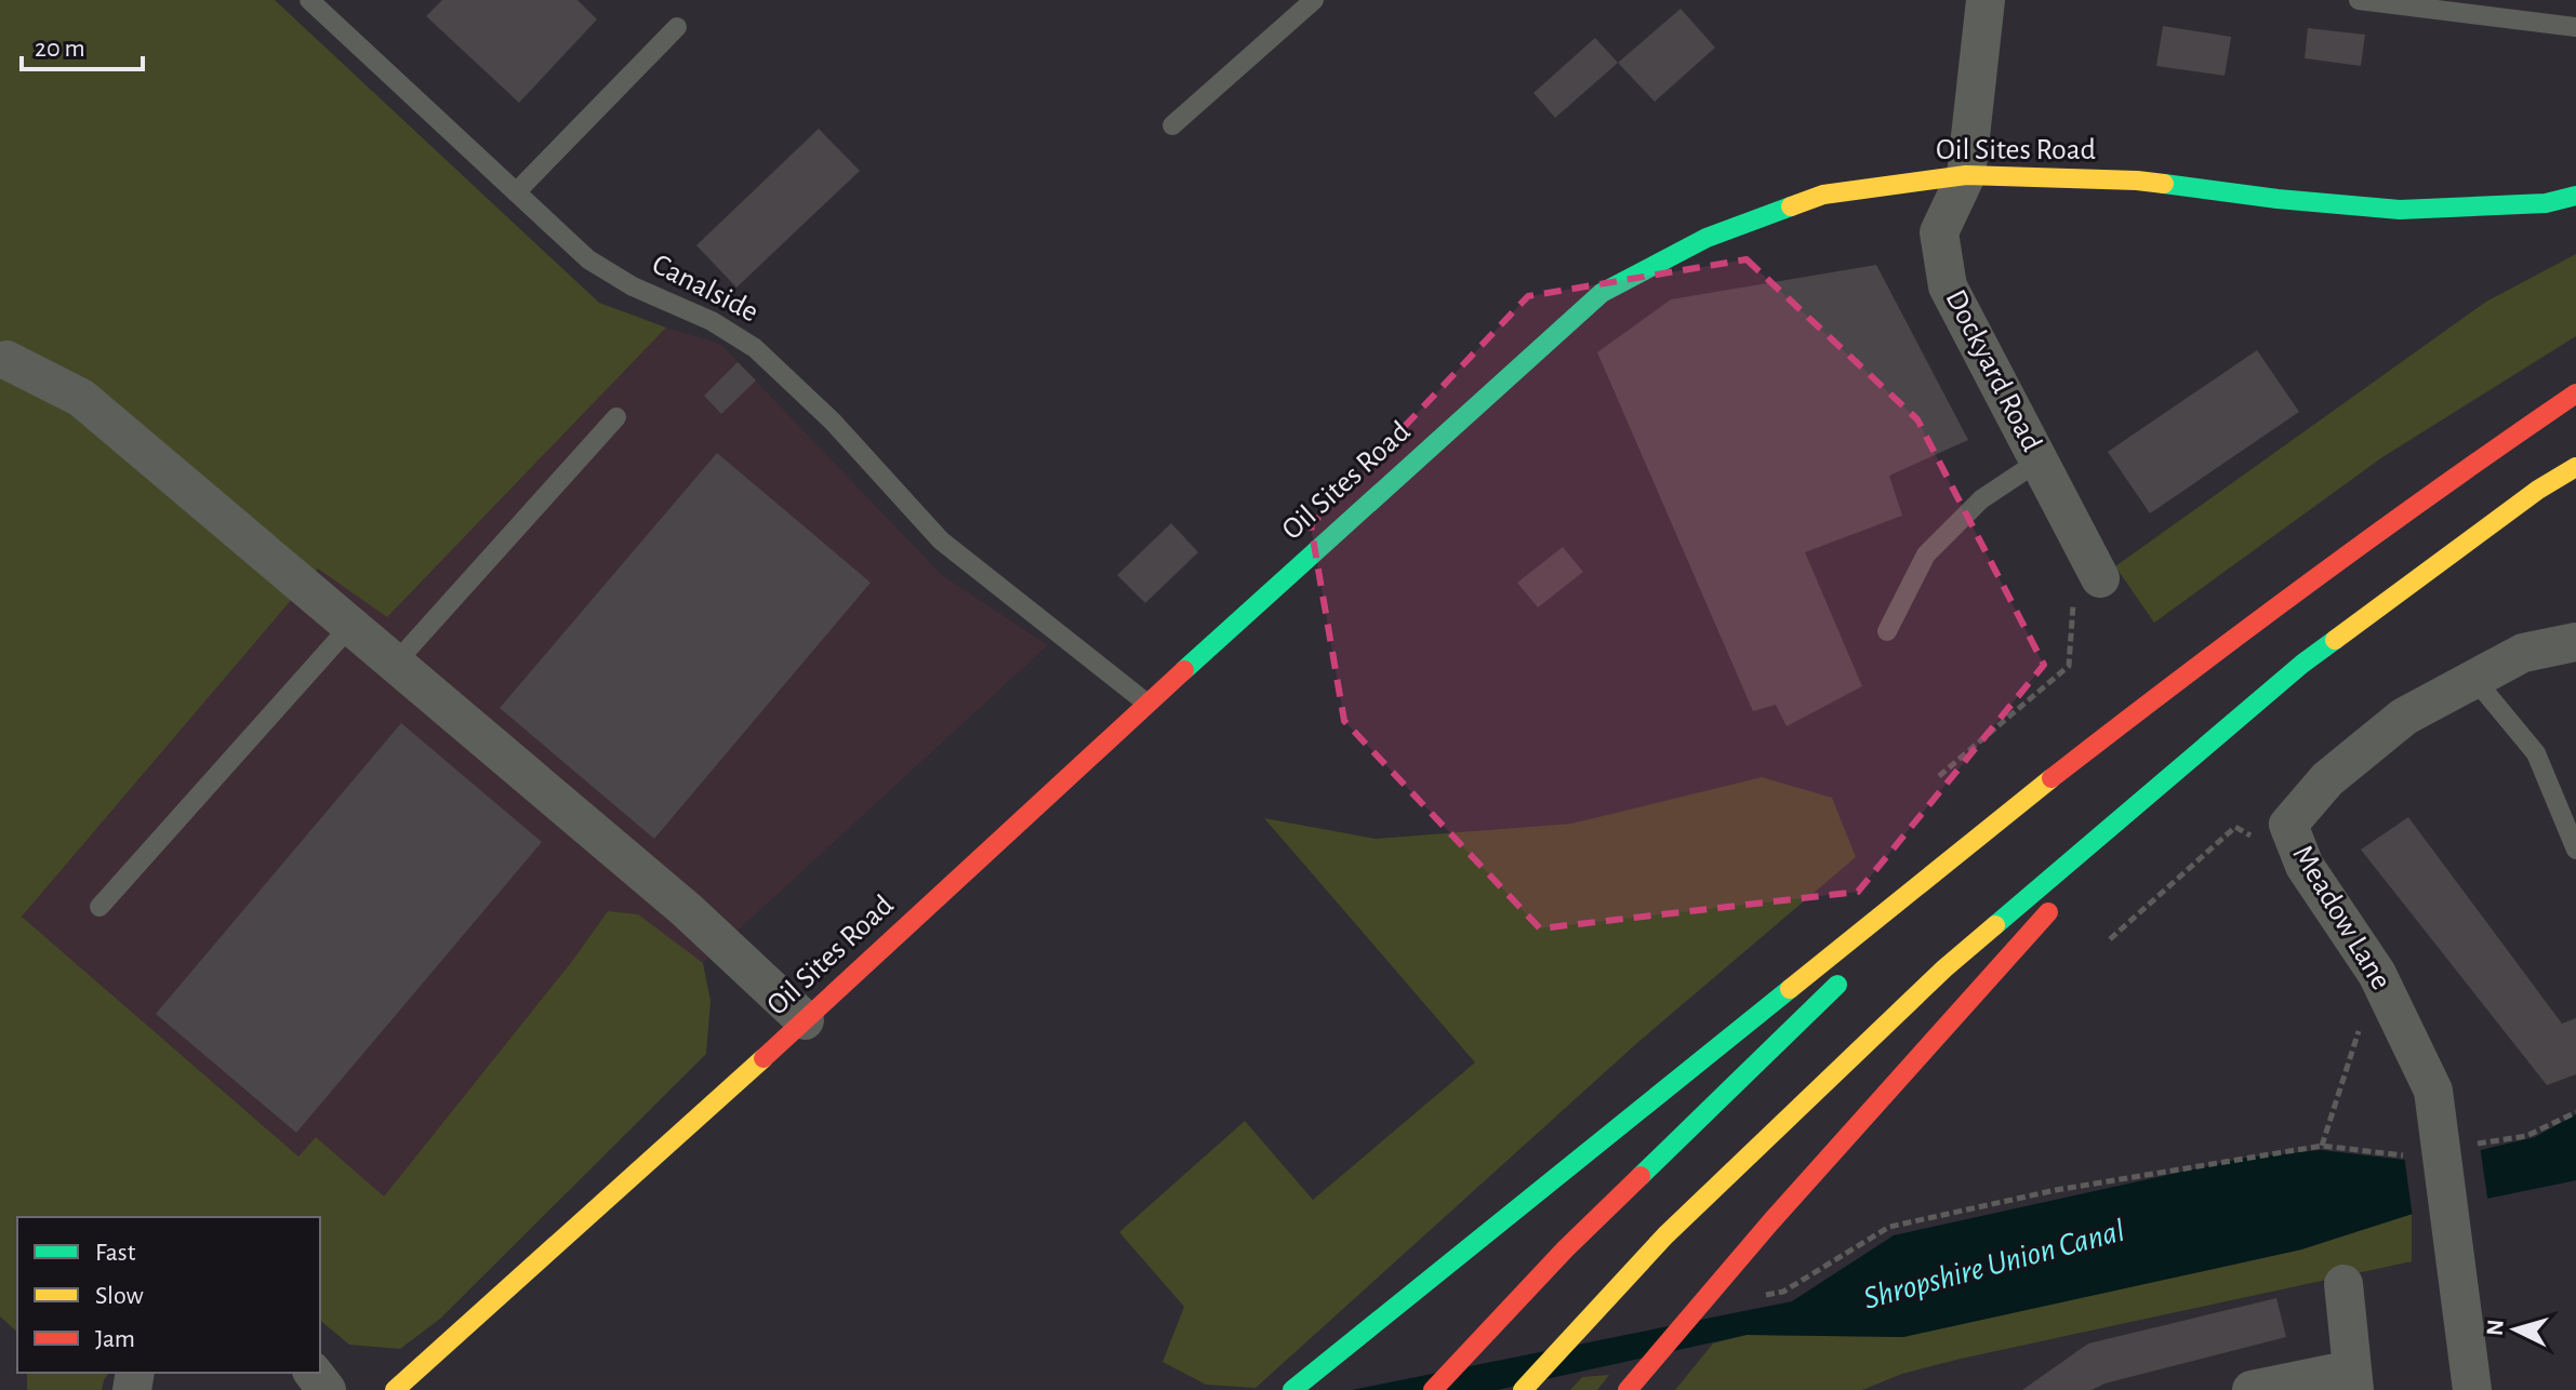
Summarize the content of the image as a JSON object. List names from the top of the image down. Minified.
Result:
{"streets":{"main road":["Oil Sites Road"],"street":["Dockyard Road","Meadow Lane"],"lane":["Canalside"]},"crossings":[["Oil Sites Road","Canalside"],["Oil Sites Road","Dockyard Road"]],"water":["Shropshire Union Canal"],"legend":["Fast","Slow","Jam"],"scale_bar":"20 m","north":"left"}
